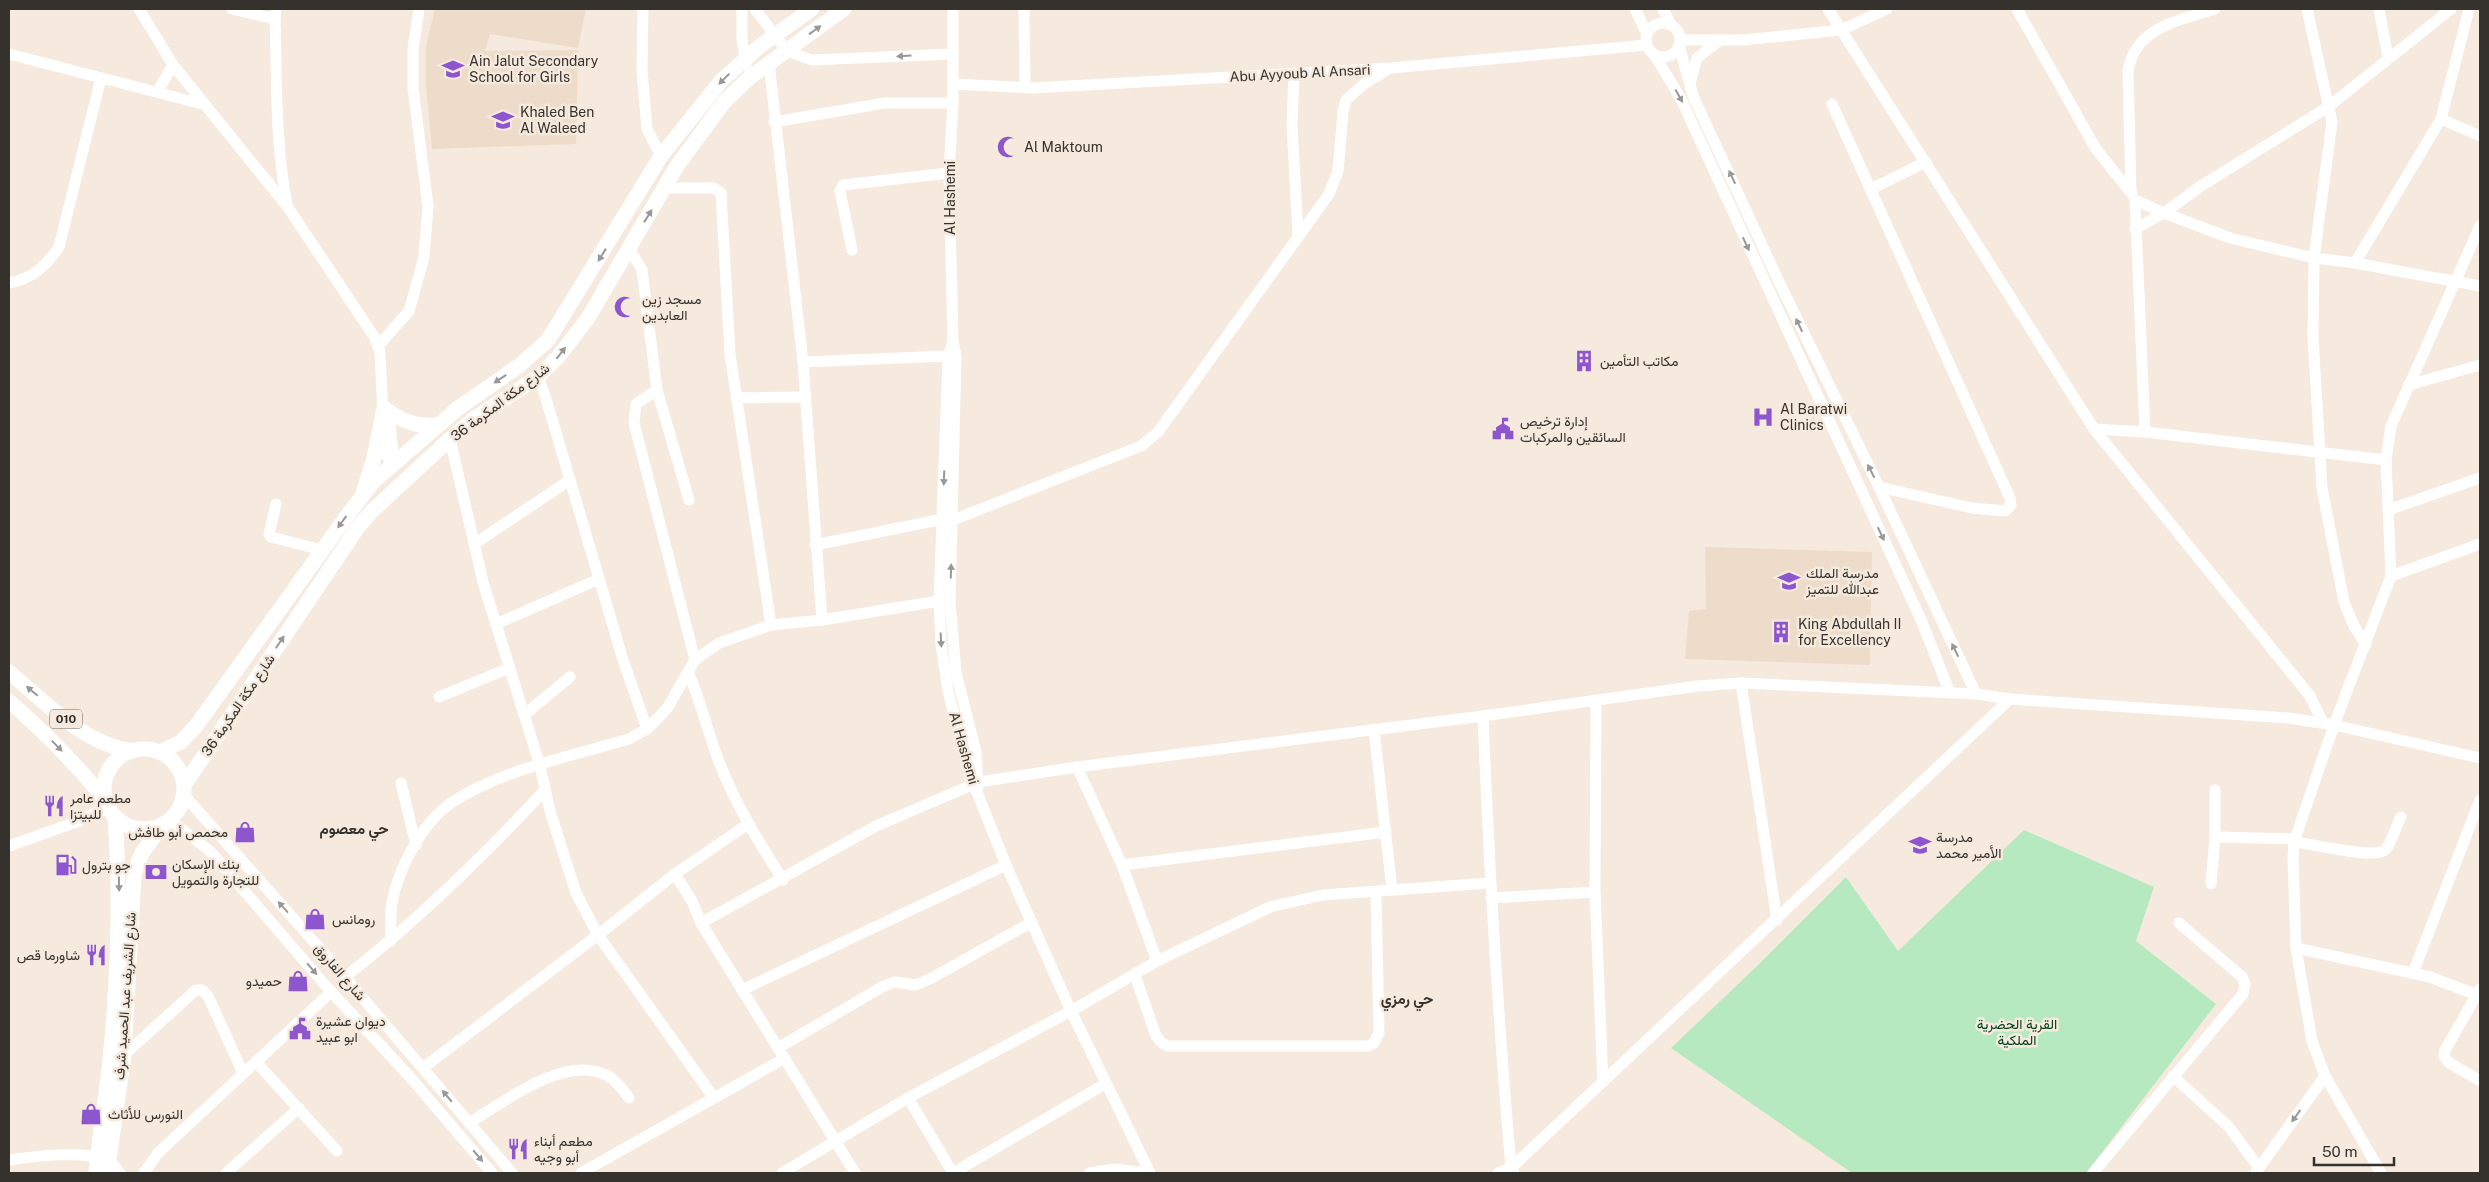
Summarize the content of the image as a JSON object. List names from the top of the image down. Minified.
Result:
{"streets":{"main road":["شارع مكة المكرمة 36","010","شارع الشريف عبد الحميد شرف"],"street":["Abu Ayyoub Al Ansari","Al Hashemi","شارع الفاروق"]},"crossings":[["Abu Ayyoub Al Ansari","Al Hashemi"],["شارع مكة المكرمة 36","010"],["شارع مكة المكرمة 36","شارع الفاروق"],["شارع مكة المكرمة 36","شارع الشريف عبد الحميد شرف"],["010","شارع الفاروق"],["010","شارع الشريف عبد الحميد شرف"],["شارع الفاروق","شارع الشريف عبد الحميد شرف"]],"districts":["حي معصوم","حي رمزي"],"parks":["القرية الحضرية الملكية"],"places":{"school or university":["Ain Jalut Secondary School for Girls","Khaled Ben Al Waleed","مدرسة الملك عبدالله للتميز","مدرسة الأمير محمد"],"mosque":["Al Maktoum","مسجد زين العابدين"],"building":["مكاتب التأمين","King Abdullah II for Excellency"],"hospital":["Al Baratwi Clinics"],"public building":["إدارة ترخيص السائقين والمركبات","ديوان عشيرة ابو عبيد"],"restaurant":["مطعم عامر للبيتزا","شاورما قص","مطعم أبناء أبو وجيه"],"shop":["محمص أبو طافش","رومانس","حميدو","النورس للأثاث"],"fuel station":["جو بترول"],"bank":["بنك الإسكان للتجارة والتمويل"]},"scale_bar":"50 m"}
